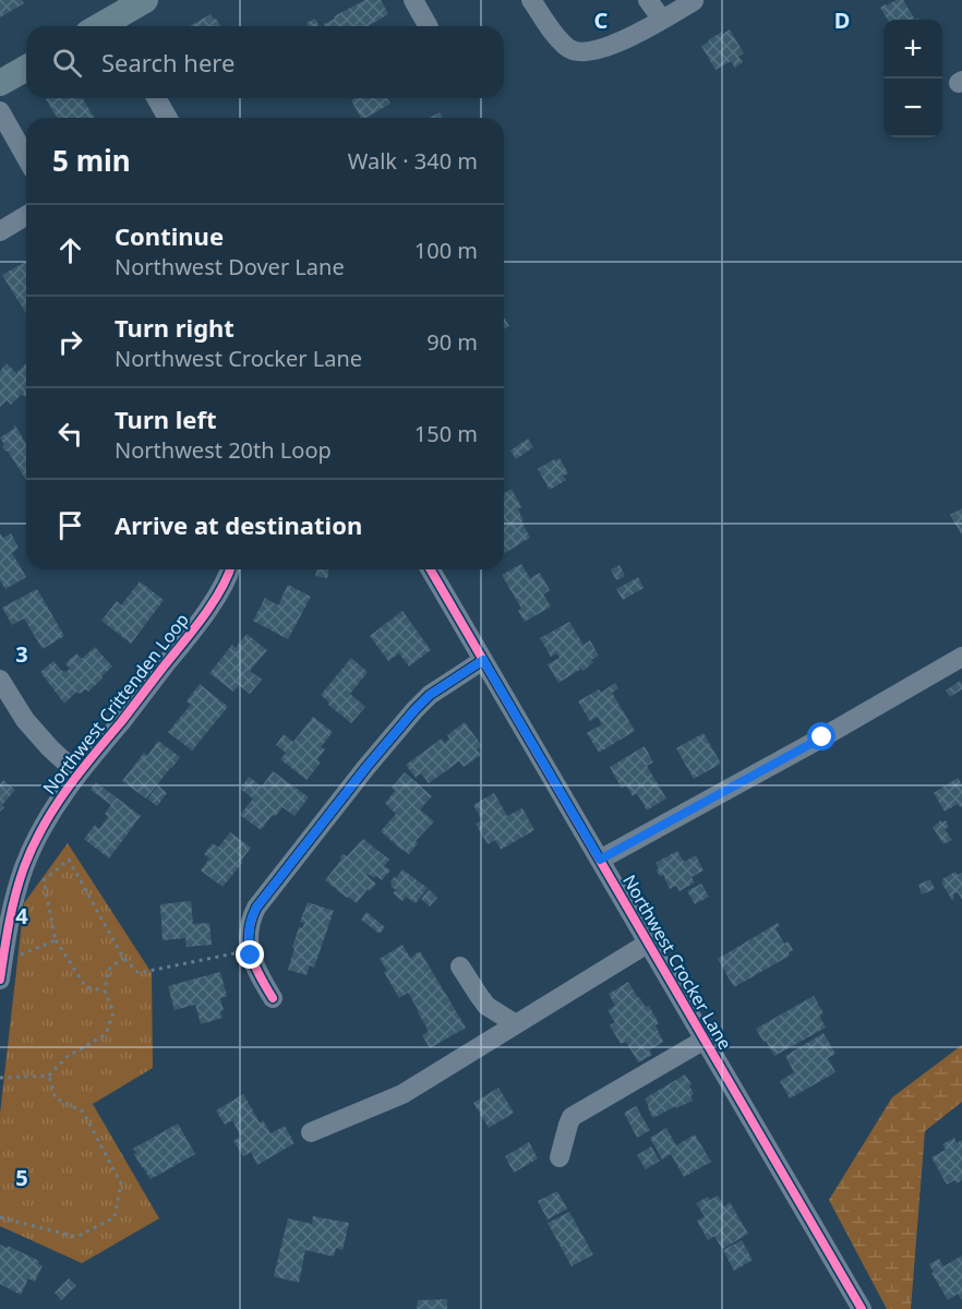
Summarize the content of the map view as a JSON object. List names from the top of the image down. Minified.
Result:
{"streets":{"street":["Northwest Crittenden Loop","Northwest Crocker Lane"]},"page":{"map_buttons":["+","−"],"search":"Search here","heading":["5 min","Walk · 340 m"],"list":[["Continue","Northwest Dover Lane","100 m"],["Turn right","Northwest Crocker Lane","90 m"],["Turn left","Northwest 20th Loop","150 m"],"Arrive at destination"]},"grid":{"columns":["C","D"],"rows":["3","4","5"]}}
